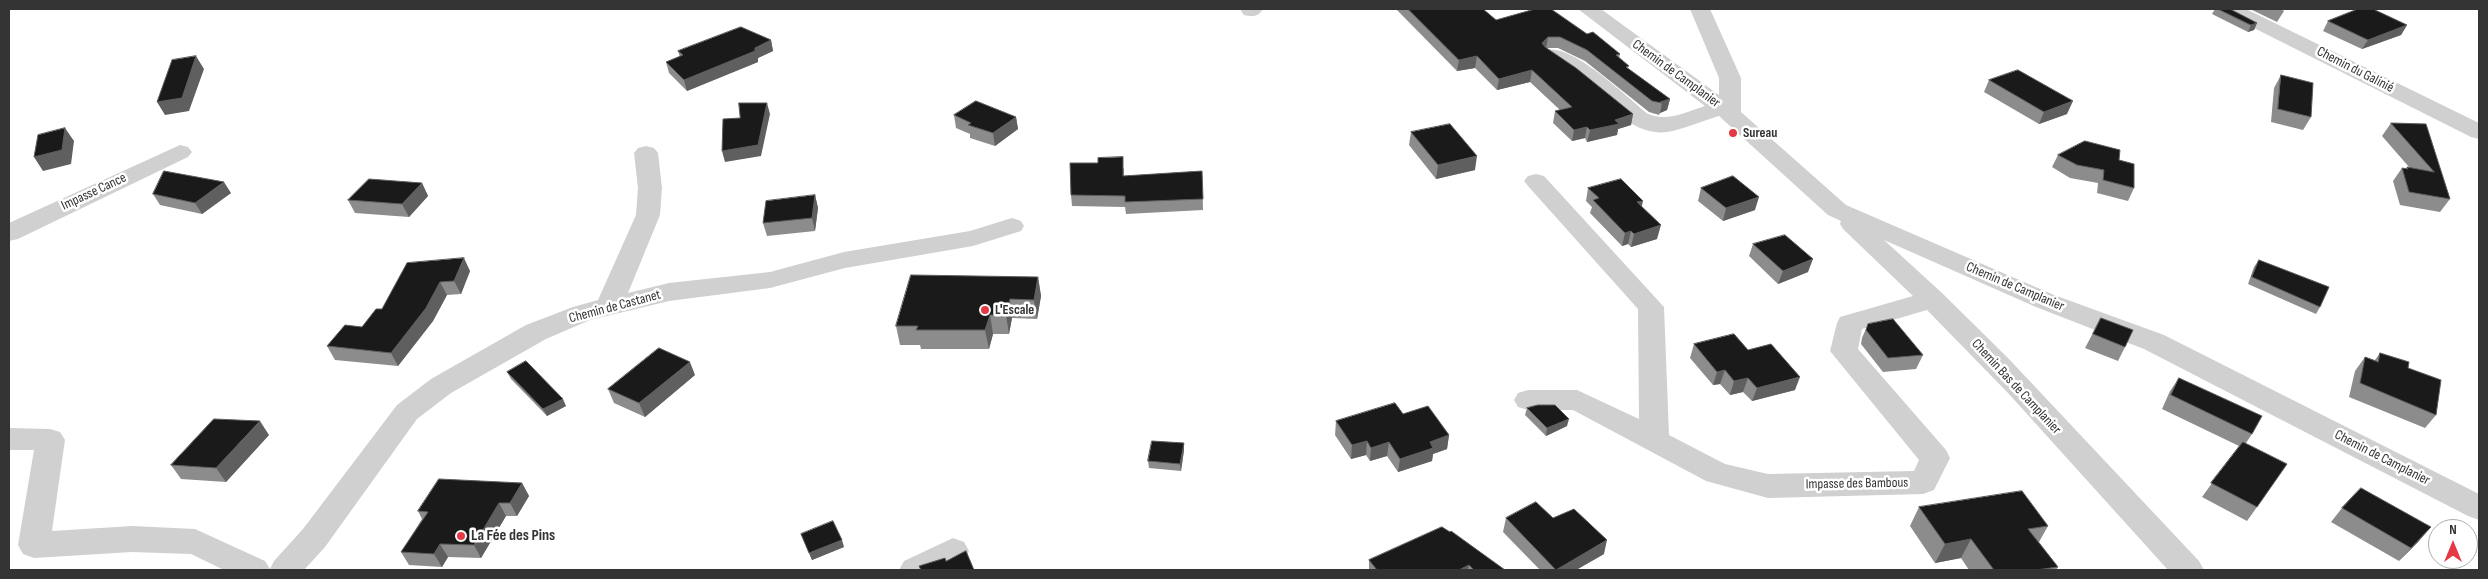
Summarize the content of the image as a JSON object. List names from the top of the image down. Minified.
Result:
{"streets":{"street":["Chemin du Galinié","Chemin de Camplanier","Impasse Cance","Chemin de Castanet","Chemin Bas de Camplanier","Impasse des Bambous"]},"crossings":[["Chemin de Camplanier","Chemin Bas de Camplanier"],["Chemin Bas de Camplanier","Impasse des Bambous"]],"places":["Sureau","L'Escale","La Fée des Pins"],"north":"top"}
